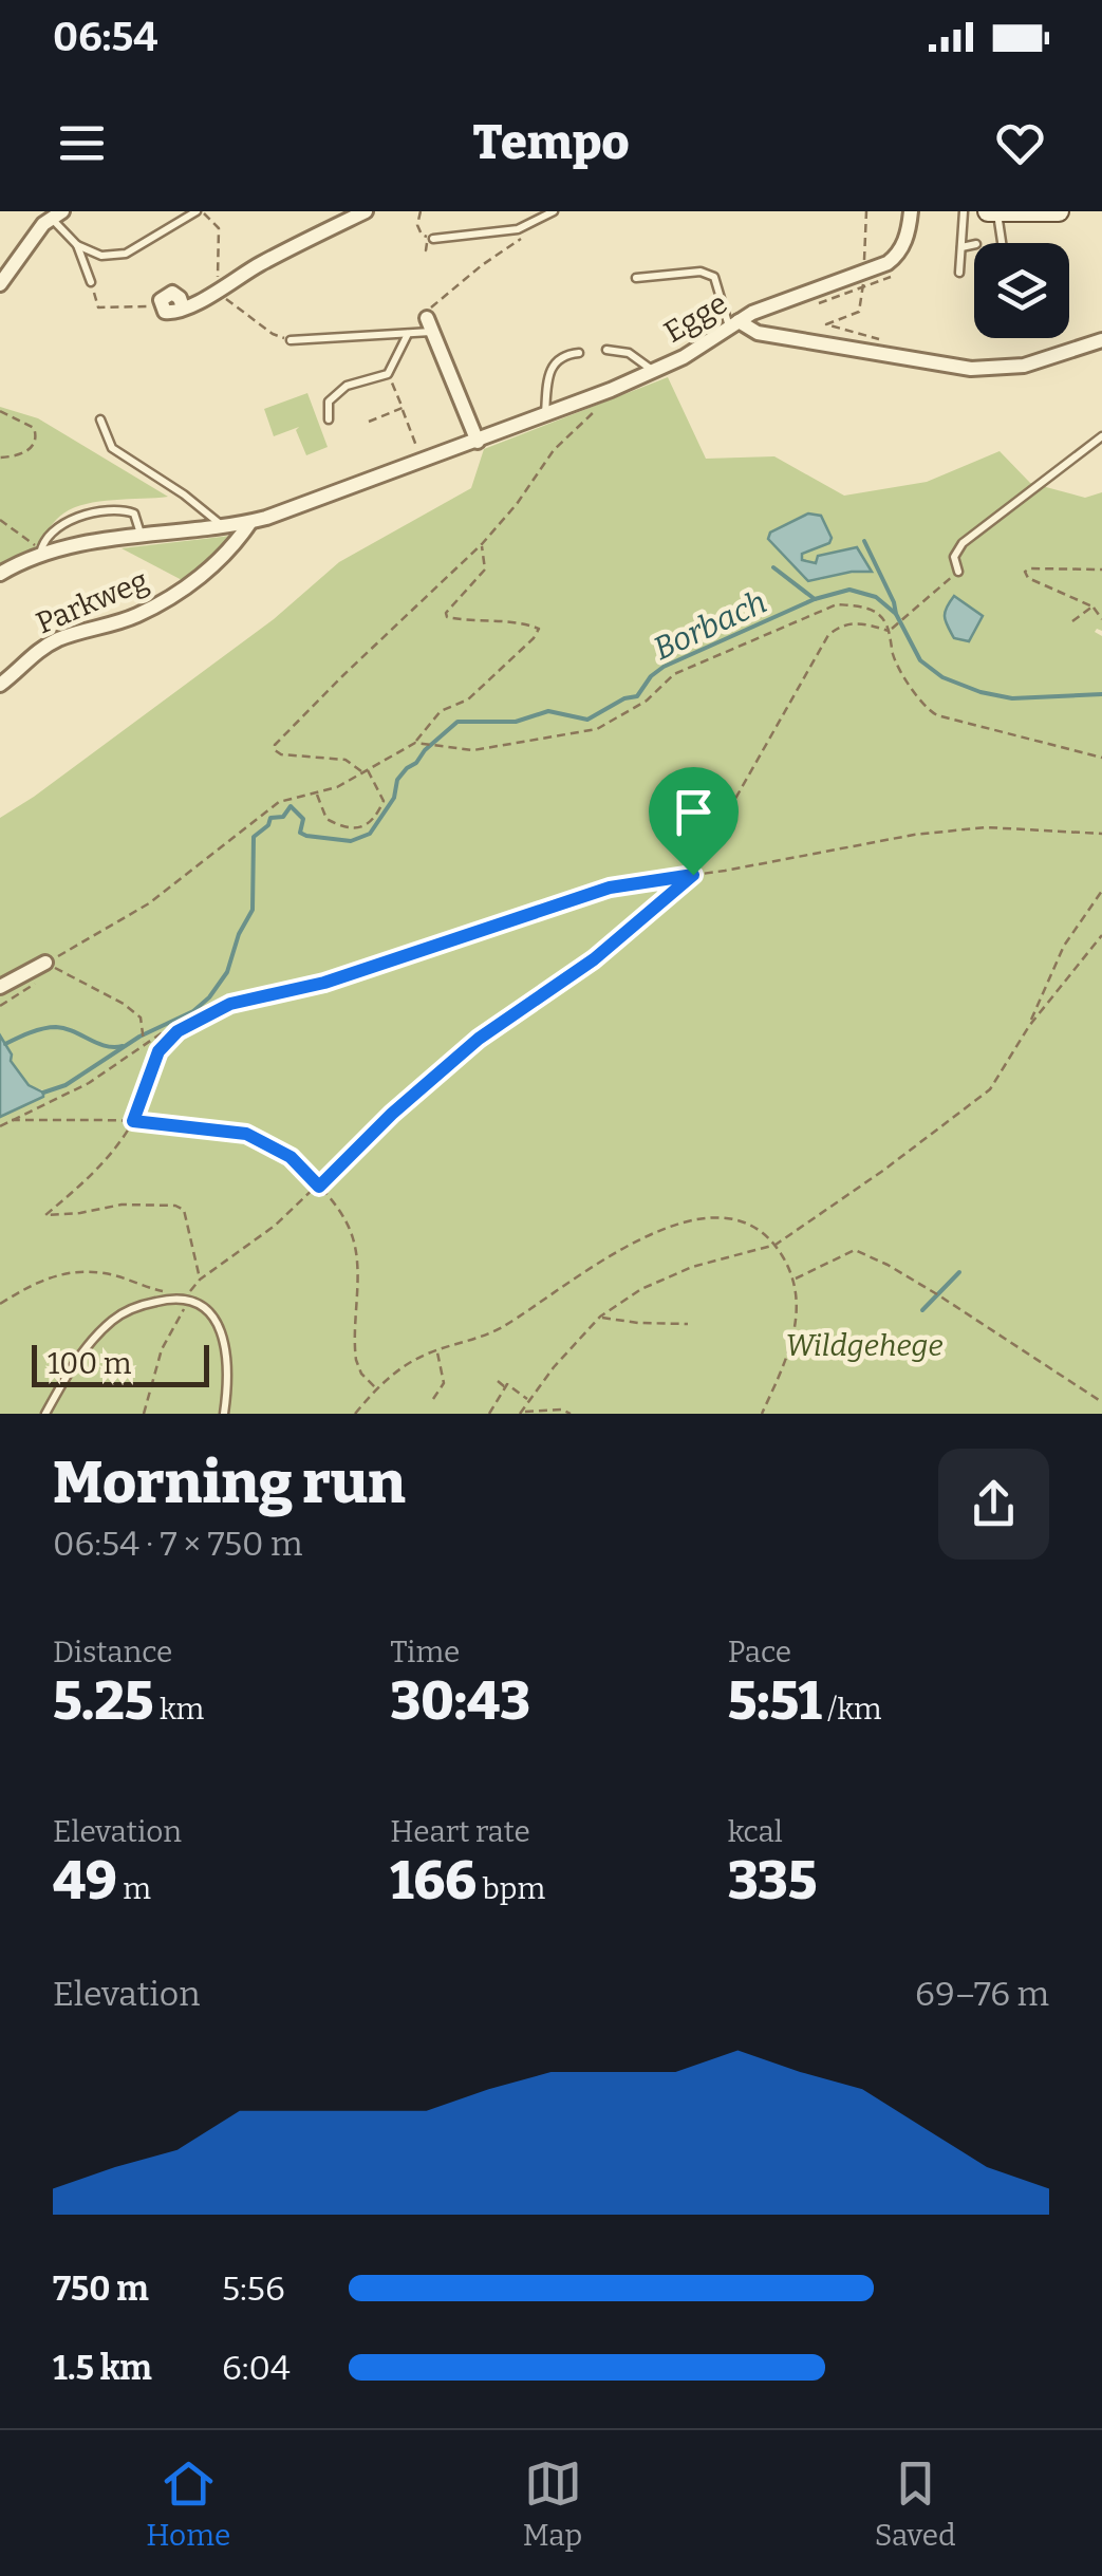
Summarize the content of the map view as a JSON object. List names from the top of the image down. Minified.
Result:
{"streets":{"street":["Egge","Parkweg"]},"crossings":[["Egge","Parkweg"]],"water":["Borbach"],"parks":["Wildgehege"],"scale_bar":"100 m","page":{"status":"06:54","header":"Tempo","scale":"100 m","heading":["Morning run","06:54 · 7 × 750 m"],"stats":[["Distance","5.25 km"],["Time","30:43"],["Pace","5:51 /km"],["Elevation","49 m"],["Heart rate","166 bpm"],["kcal","335"]],"chart":["Elevation","69–76 m"],"list":[{"name":"750 m","note":"5:56"},{"name":"1.5 km","note":"6:04"}],"tabs":["Home","Map","Saved"]}}
